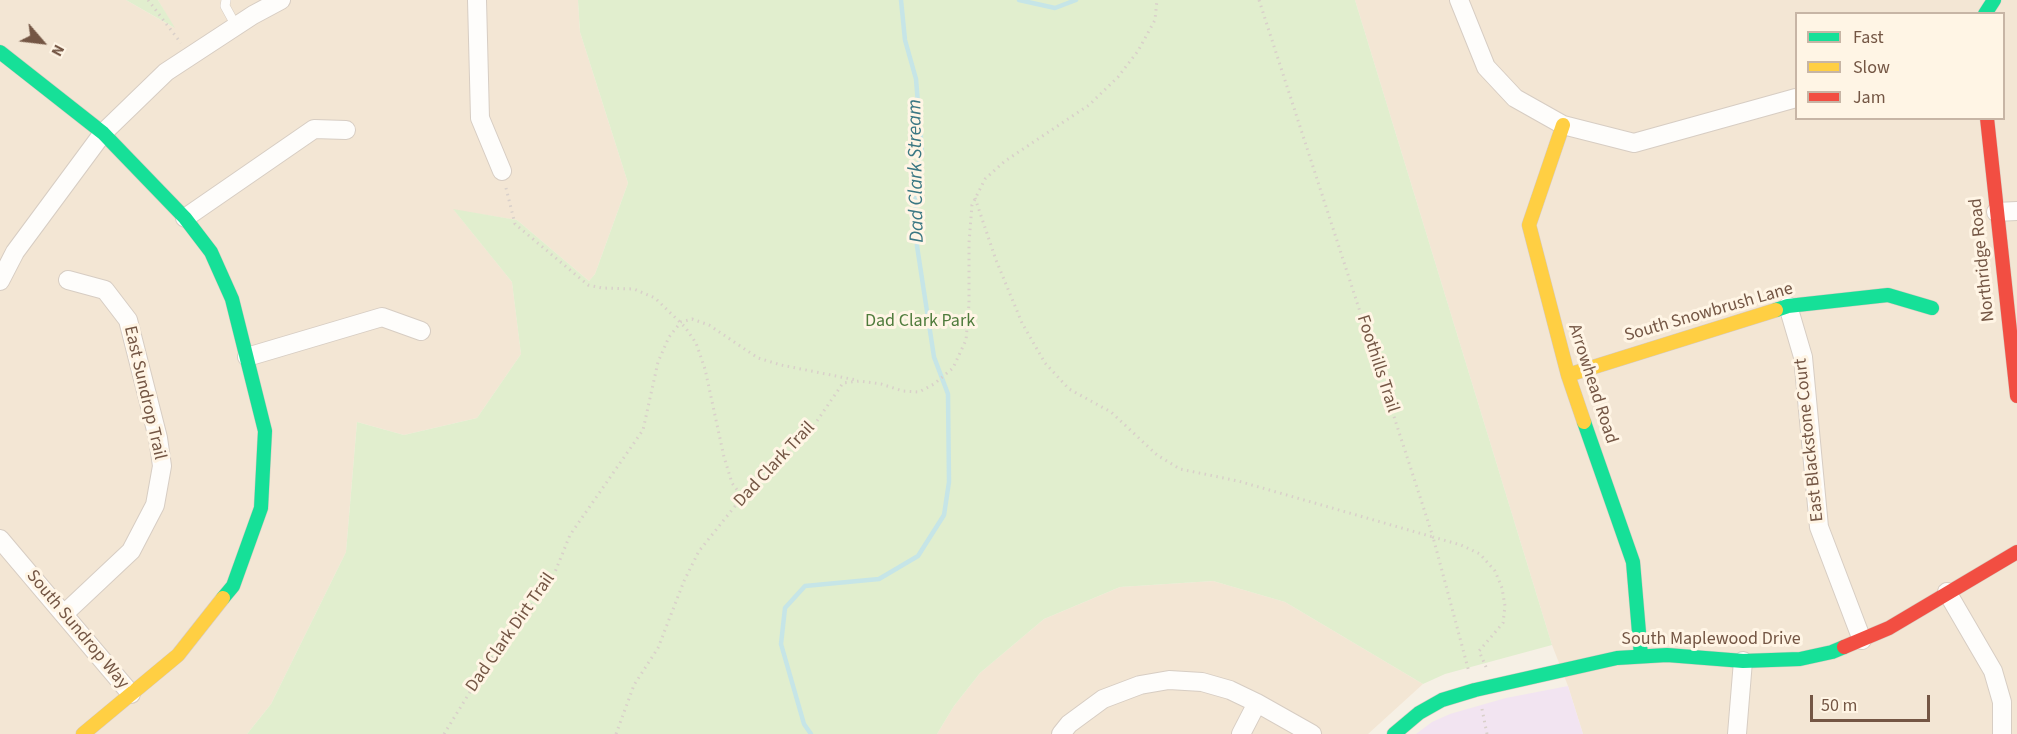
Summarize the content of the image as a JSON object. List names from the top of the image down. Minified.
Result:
{"streets":{"street":["Northridge Road","South Snowbrush Lane","Arrowhead Road","East Sundrop Trail","East Blackstone Court","South Sundrop Way","South Maplewood Drive"],"path":["Foothills Trail","Dad Clark Trail","Dad Clark Dirt Trail"]},"crossings":[["South Snowbrush Lane","Arrowhead Road"],["South Snowbrush Lane","East Blackstone Court"],["Arrowhead Road","South Maplewood Drive"],["East Sundrop Trail","South Sundrop Way"],["East Blackstone Court","South Maplewood Drive"]],"water":["Dad Clark Stream"],"parks":["Dad Clark Park"],"legend":["Fast","Slow","Jam"],"scale_bar":"50 m","north":"bottom right"}
